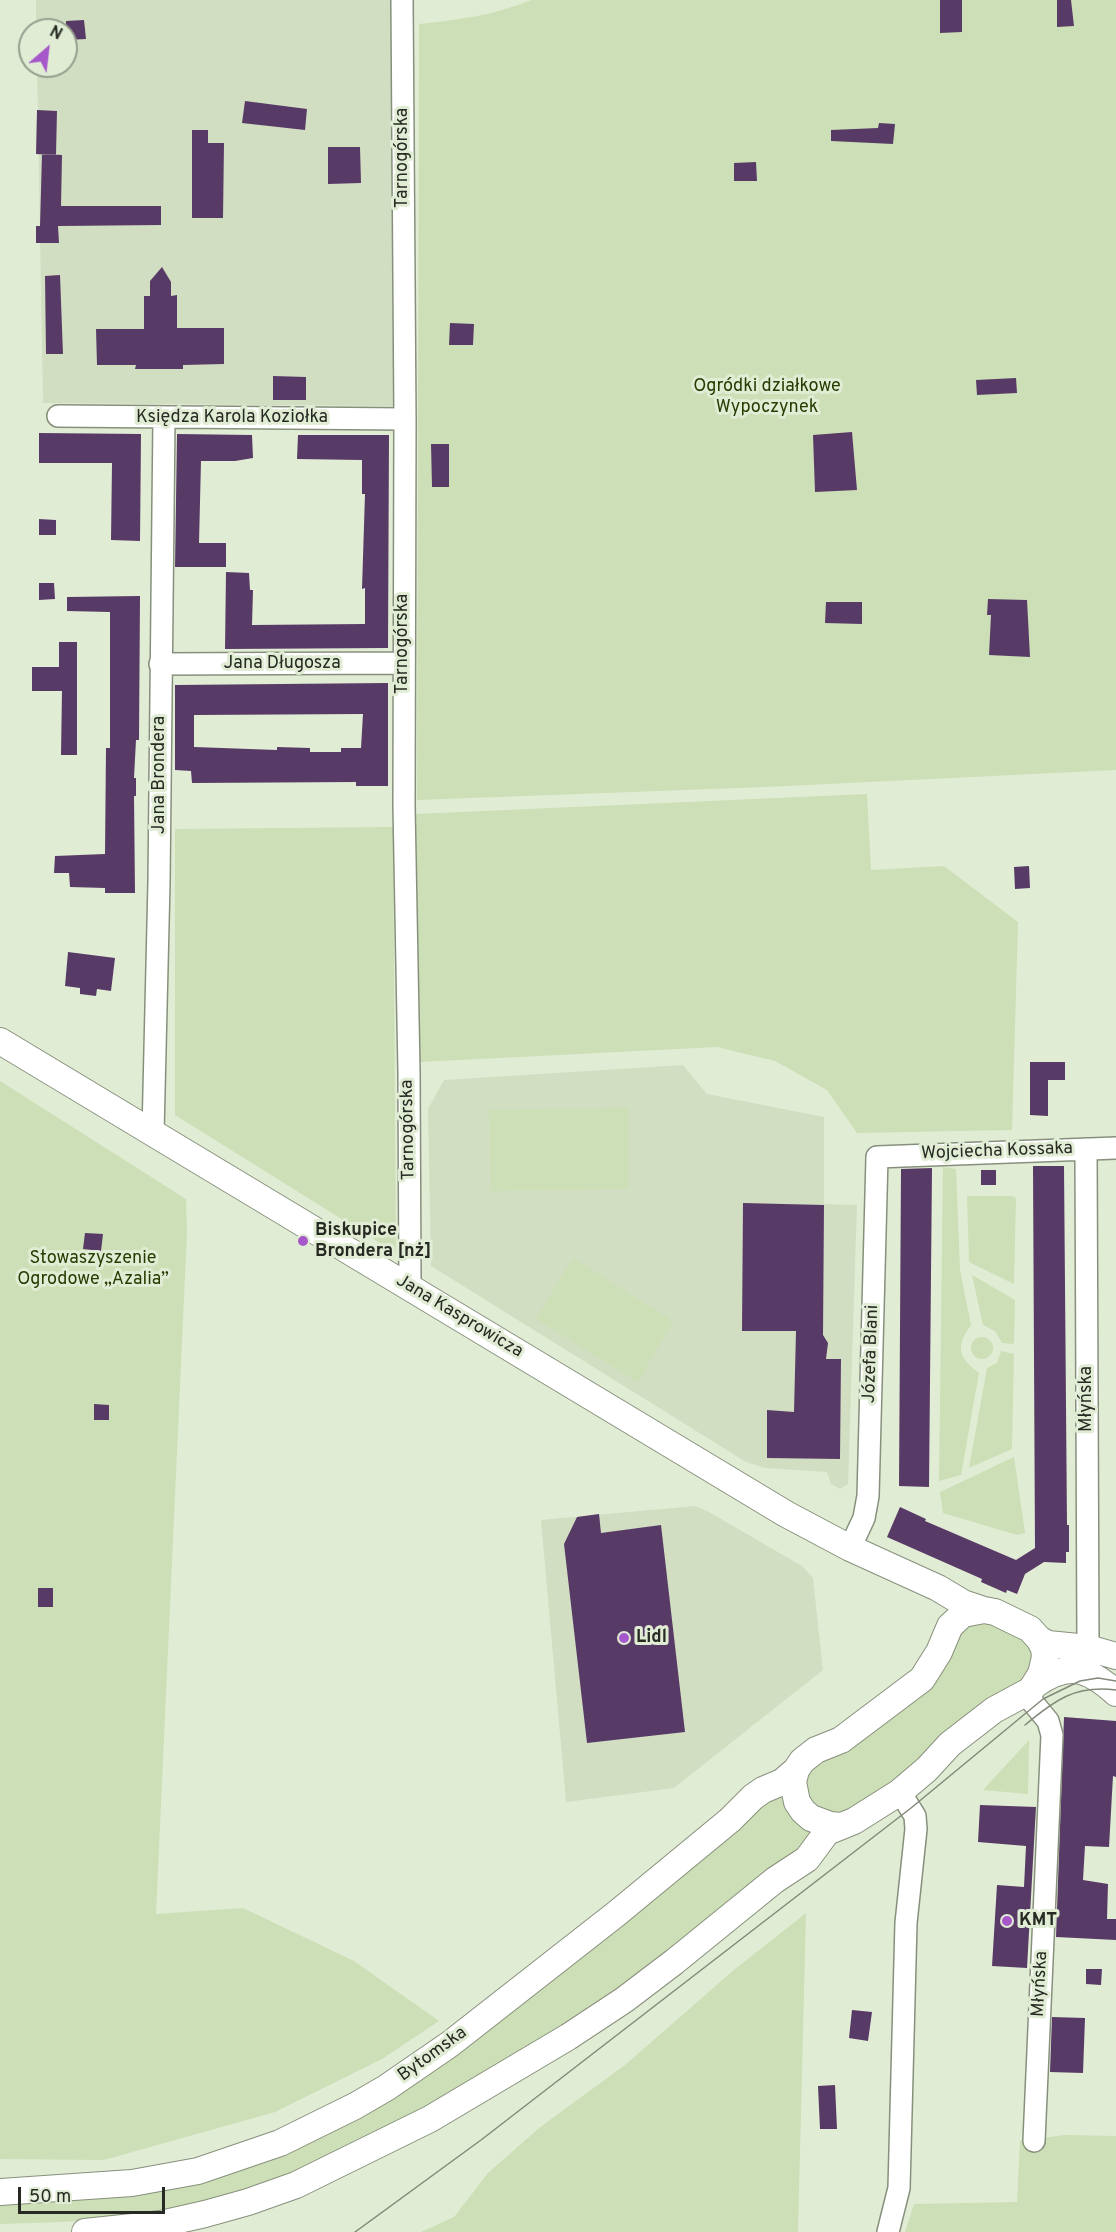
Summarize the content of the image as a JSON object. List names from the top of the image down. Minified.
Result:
{"streets":{"street":["Tarnogórska","Księdza Karola Koziołka","Jana Długosza","Jana Brondera","Wojciecha Kossaka","Jana Kasprowicza","Józefa Blani","Młyńska","Bytomska"]},"crossings":[["Tarnogórska","Księdza Karola Koziołka"],["Tarnogórska","Jana Długosza"],["Tarnogórska","Jana Kasprowicza"],["Księdza Karola Koziołka","Jana Brondera"],["Jana Długosza","Jana Brondera"],["Jana Brondera","Jana Kasprowicza"],["Wojciecha Kossaka","Józefa Blani"],["Wojciecha Kossaka","Młyńska"],["Jana Kasprowicza","Józefa Blani"],["Jana Kasprowicza","Bytomska"]],"parks":["Ogródki działkowe Wypoczynek","Stowaszyszenie Ogrodowe „Azalia”"],"places":["Biskupice Brondera [nż]","Lidl","KMT"],"scale_bar":"50 m","north":"top right"}
